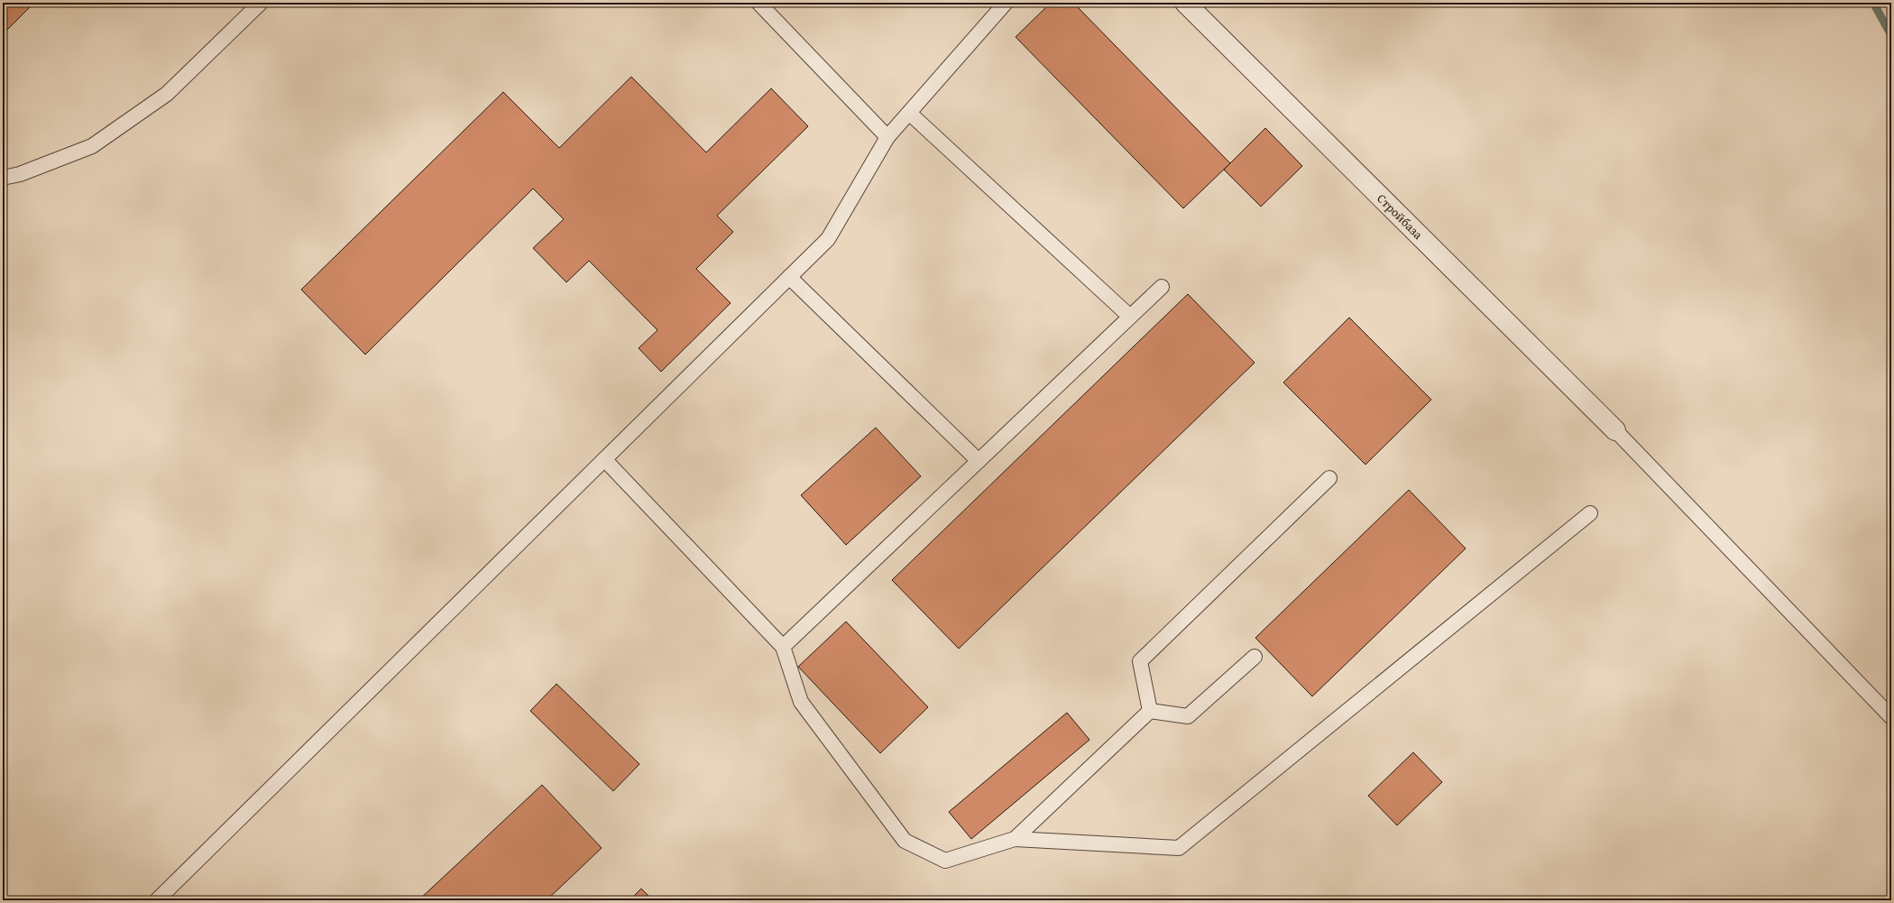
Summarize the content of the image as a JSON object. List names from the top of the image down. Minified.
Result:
{"streets":{"street":["Стройбаза"]}}
